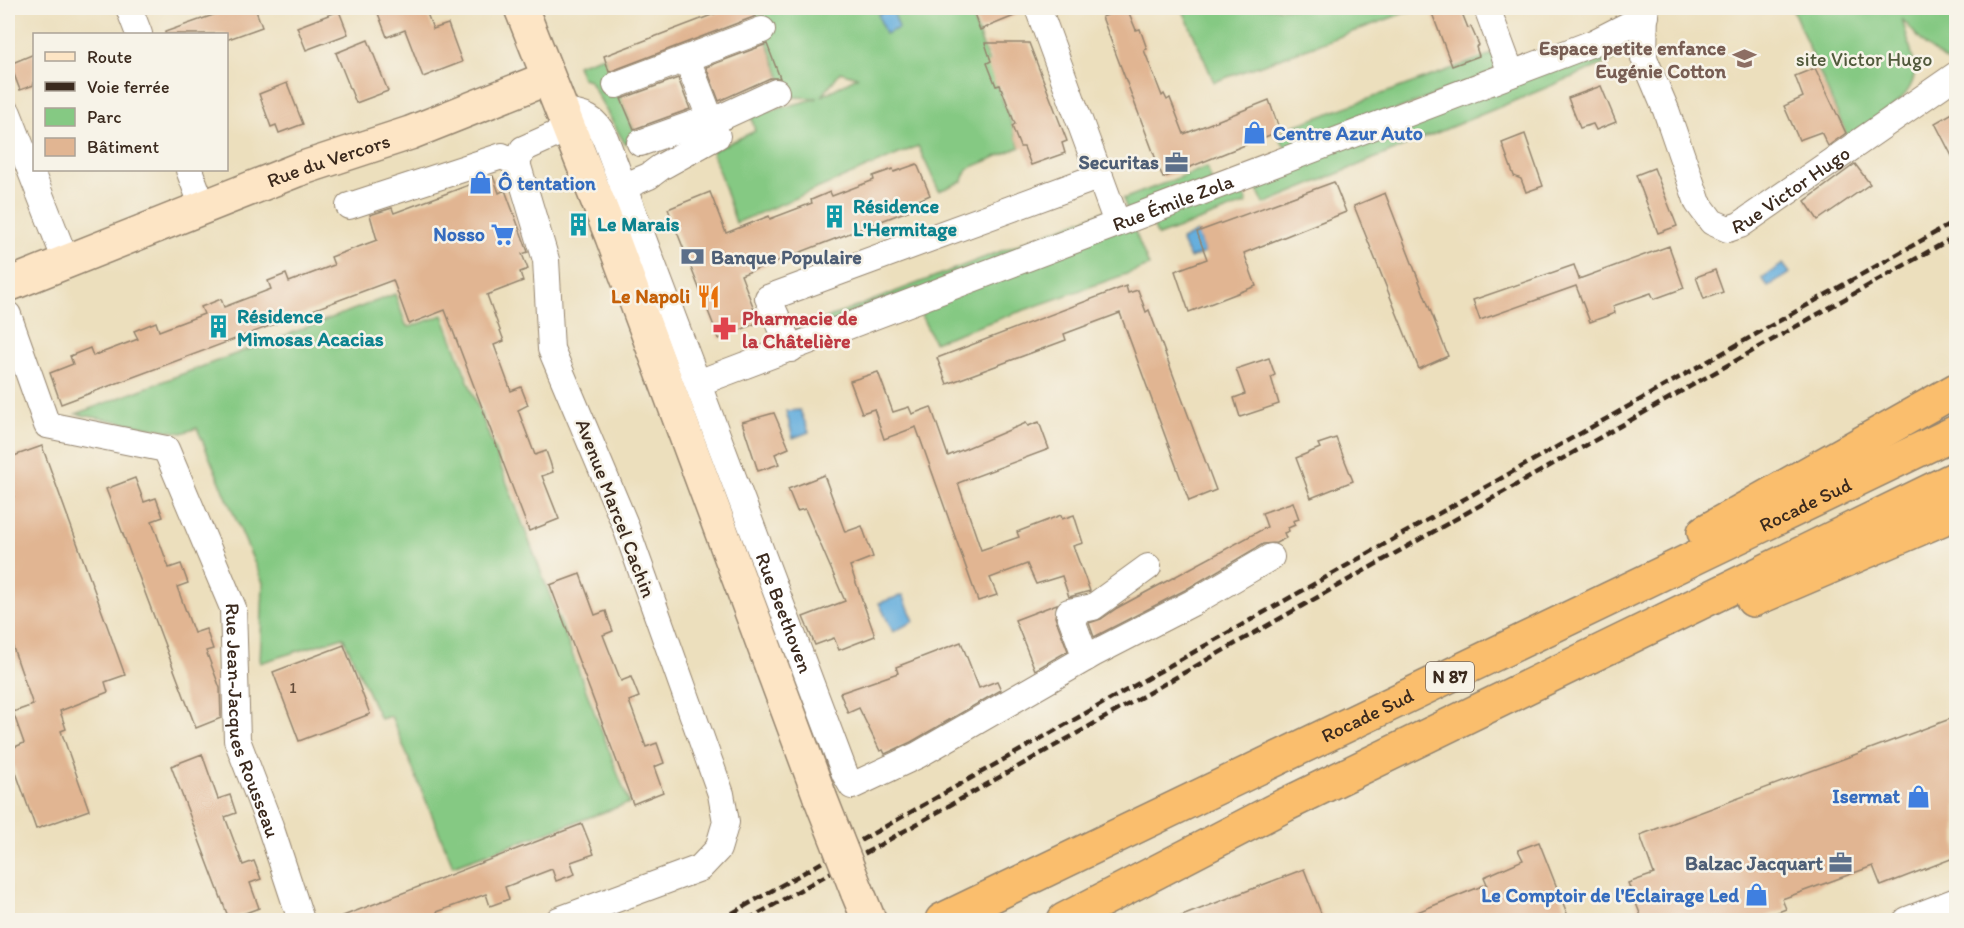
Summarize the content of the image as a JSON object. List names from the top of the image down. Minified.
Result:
{"streets":{"highway":["Rocade Sud","N 87"],"street":["Rue du Vercors","Rue Victor Hugo","Rue Émile Zola","Avenue Marcel Cachin","Rue Beethoven","Rue Jean-Jacques Rousseau"]},"crossings":[["Rue Victor Hugo","Rue Émile Zola"],["Rue Émile Zola","Rue Beethoven"]],"parks":["site Victor Hugo"],"places":{"school or university":["Espace petite enfance Eugénie Cotton"],"shop":["Centre Azur Auto","Ô tentation","Isermat","Le Comptoir de l'Eclairage Led"],"office":["Securitas","Balzac Jacquart"],"building":["Résidence L'Hermitage","Le Marais","Résidence Mimosas Acacias"],"supermarket":["Nosso"],"bank":["Banque Populaire"],"restaurant":["Le Napoli"],"pharmacy":["Pharmacie de la Châtelière"]},"house_numbers":["1"],"legend":["Route","Voie ferrée","Parc","Bâtiment"]}
